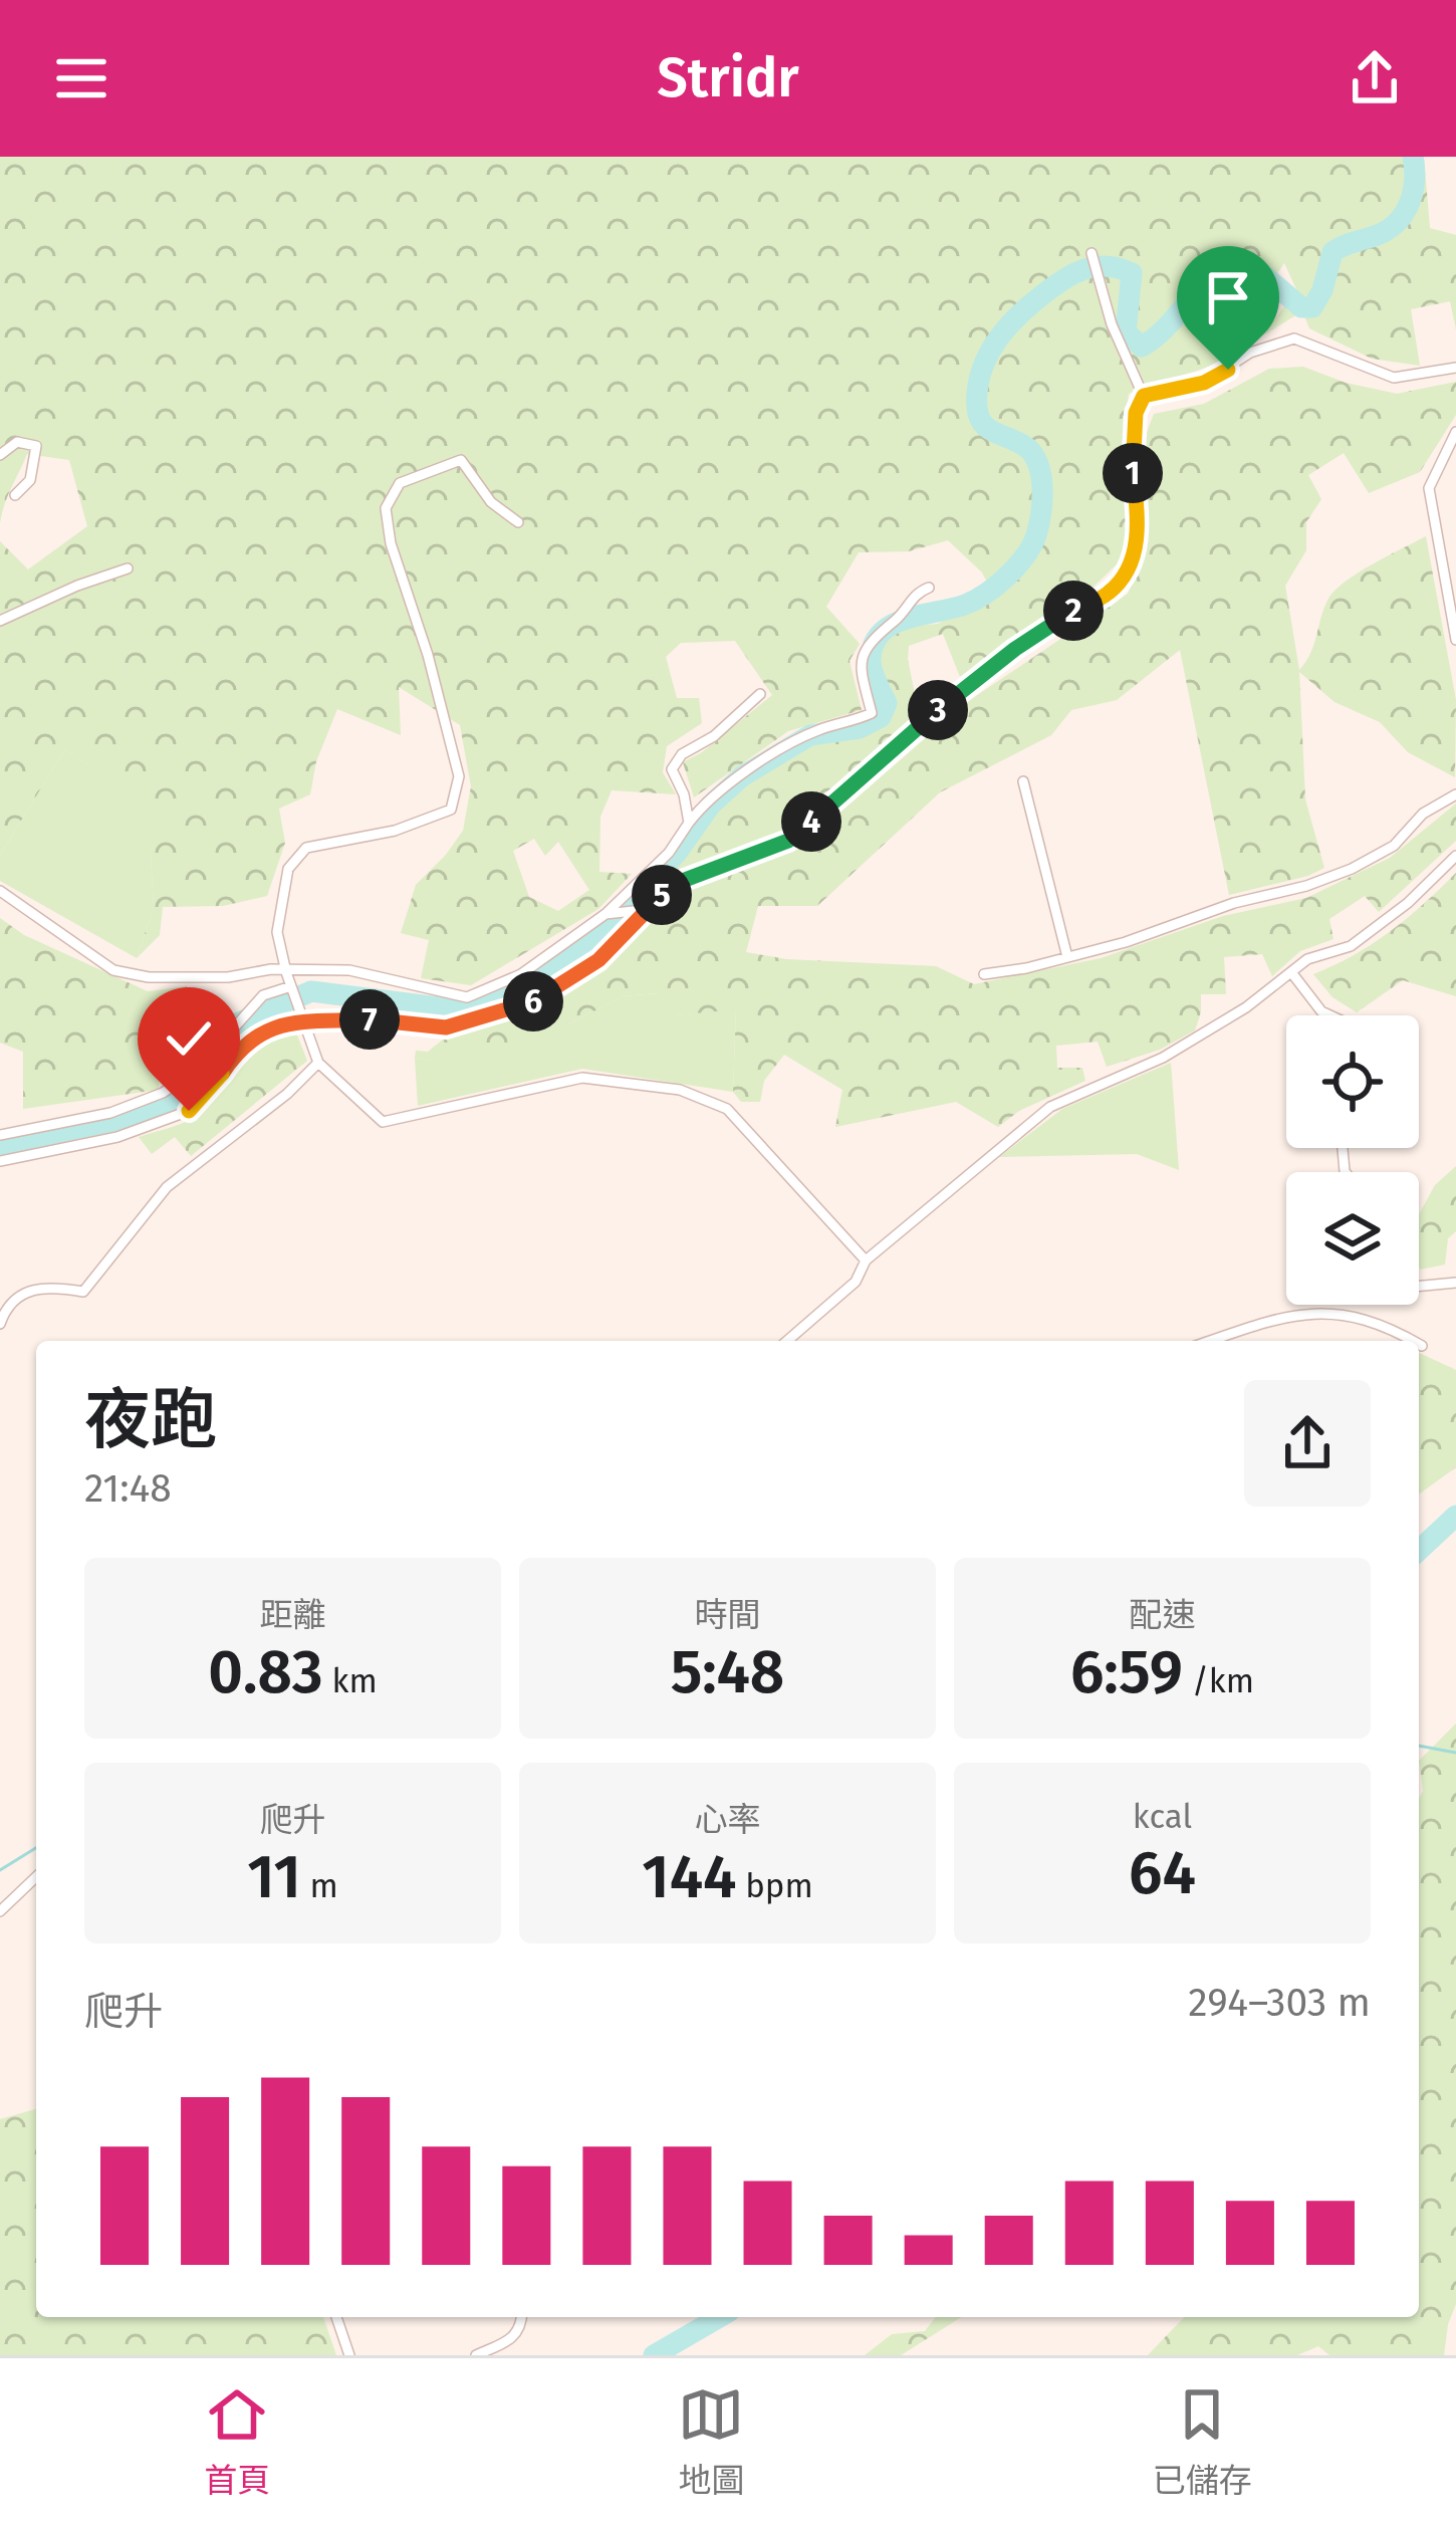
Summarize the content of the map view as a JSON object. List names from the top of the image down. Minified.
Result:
{"page":{"header":"Stridr","pins":["1","2","3","4","5","6","7"],"heading":["夜跑","21:48"],"stats":[["距離","0.83 km"],["時間","5:48"],["配速","6:59 /km"],["爬升","11 m"],["心率","144 bpm"],["kcal","64"]],"chart":["爬升","294–303 m"],"tabs":["首頁","地圖","已儲存"]}}
